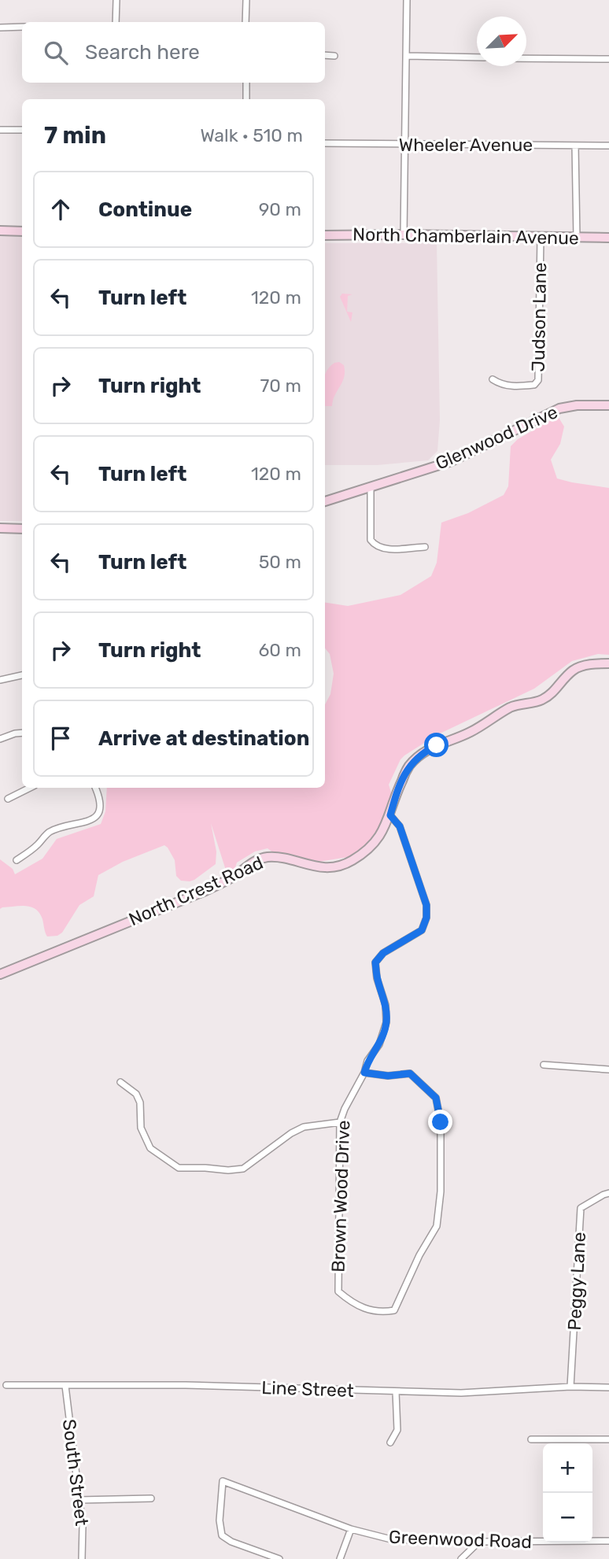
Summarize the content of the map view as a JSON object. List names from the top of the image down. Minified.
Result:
{"streets":{"street":["Wheeler Avenue","North Chamberlain Avenue","Judson Lane","Glenwood Drive","North Crest Road","Brown Wood Drive","Peggy Lane","Line Street","South Street","Greenwood Road"]},"crossings":[["North Chamberlain Avenue","Judson Lane"],["North Crest Road","Brown Wood Drive"],["Peggy Lane","Line Street"],["Line Street","South Street"]],"north":"top right","page":{"search":"Search here","heading":["7 min","Walk · 510 m"],"list":[["Continue","90 m"],["Turn left","120 m"],["Turn right","70 m"],["Turn left","120 m"],["Turn left","50 m"],["Turn right","60 m"],"Arrive at destination"],"map_buttons":["+","−"]}}
